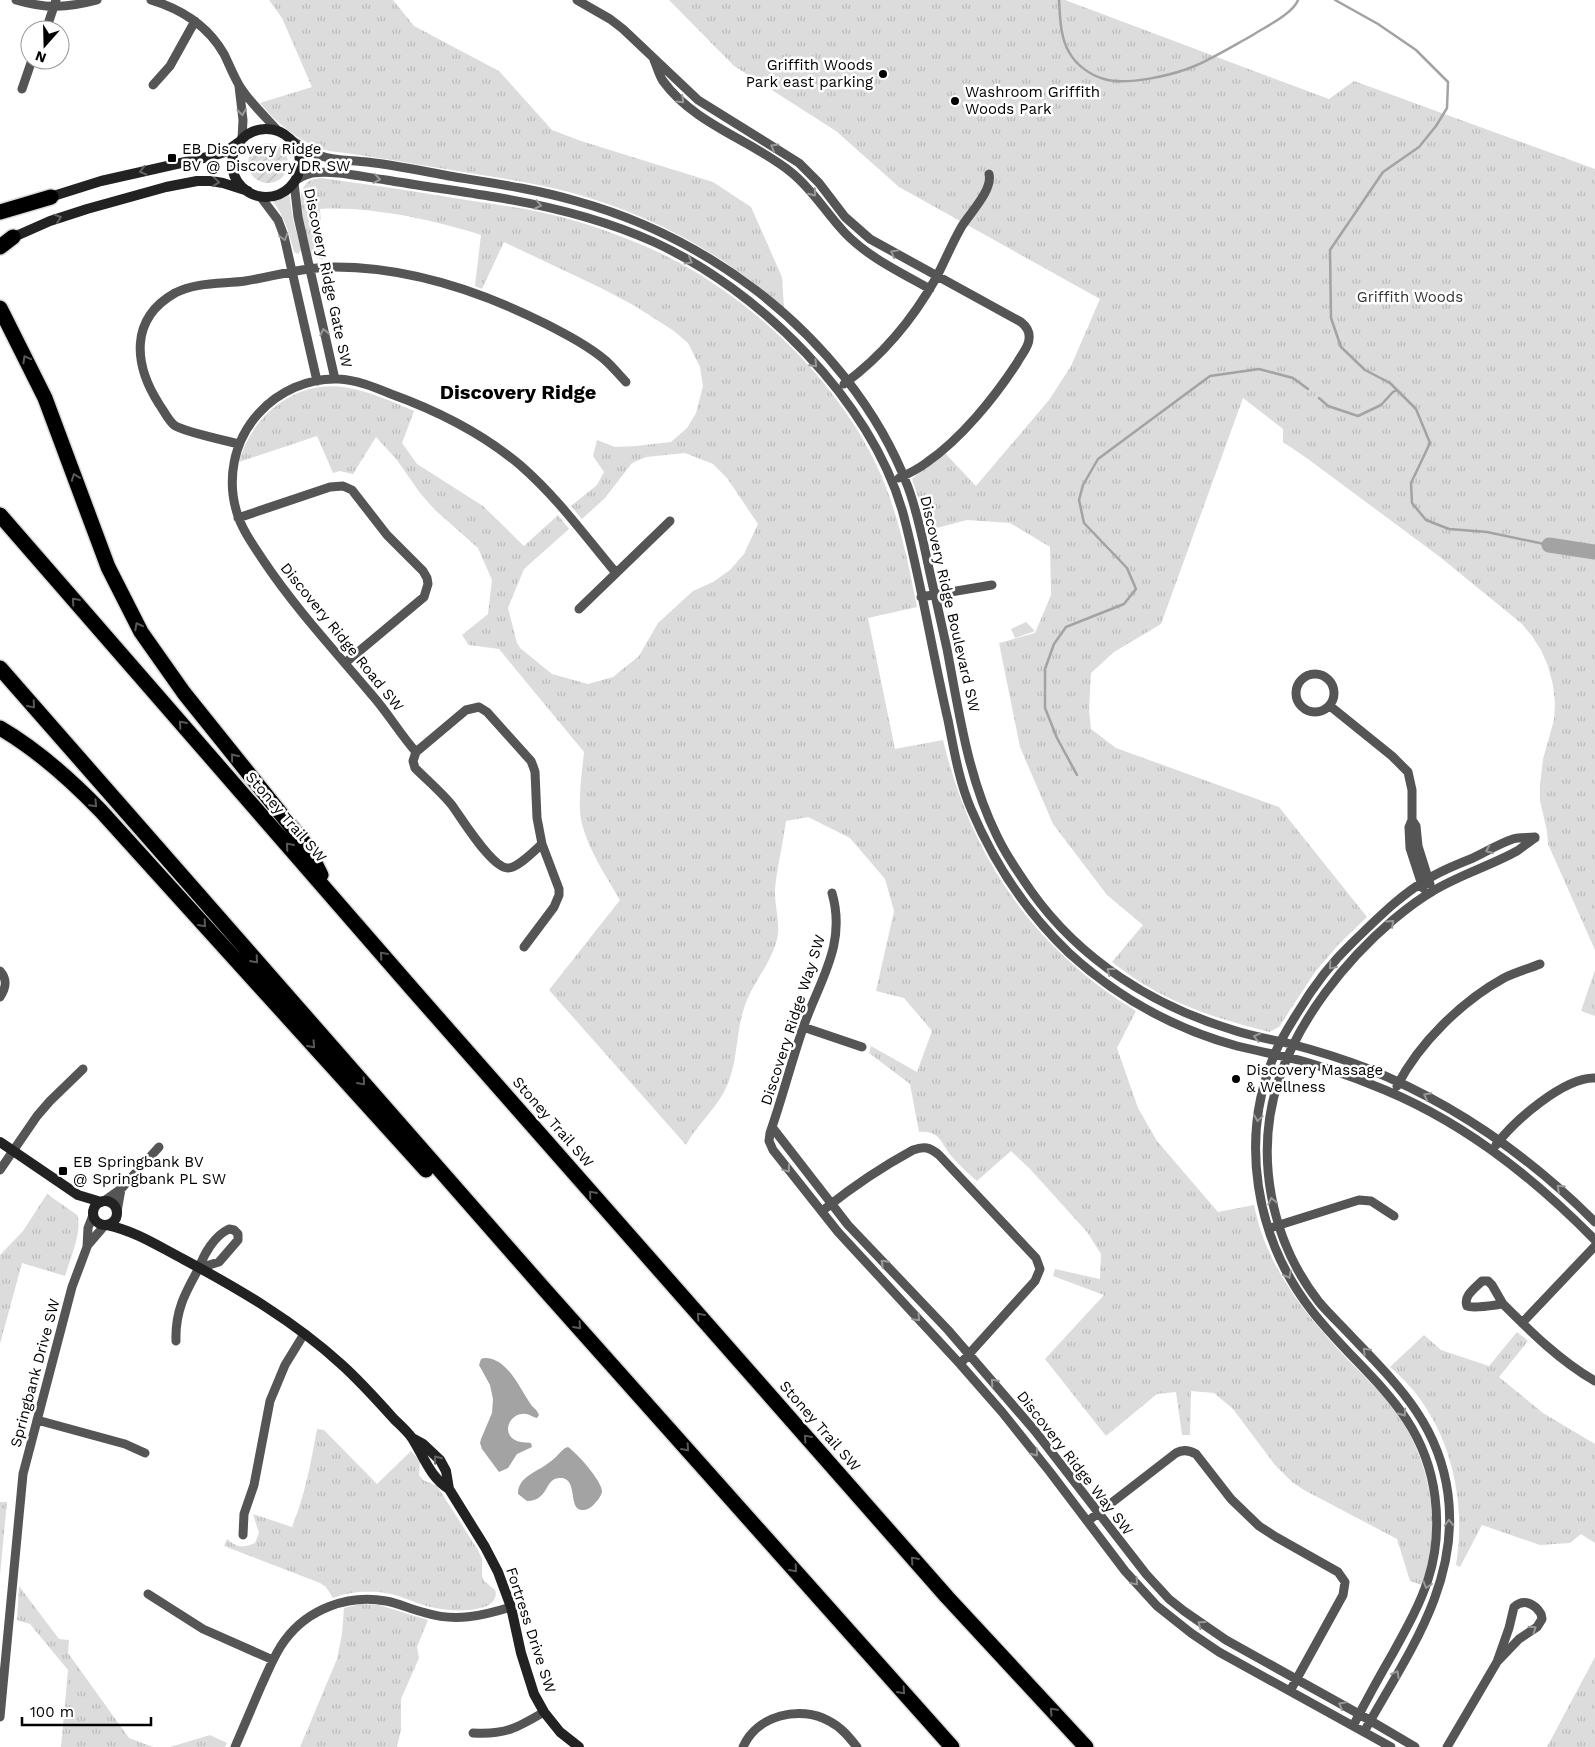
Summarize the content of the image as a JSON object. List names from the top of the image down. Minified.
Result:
{"streets":{"highway":["Stoney Trail SW"],"street":["Discovery Ridge Gate SW","Discovery Ridge Boulevard SW","Discovery Ridge Road SW","Discovery Ridge Way SW","Springbank Drive SW","Fortress Drive SW"]},"crossings":[["Discovery Ridge Gate SW","Discovery Ridge Boulevard SW"],["Discovery Ridge Gate SW","Discovery Ridge Road SW"]],"districts":["Discovery Ridge"],"parks":["Griffith Woods"],"places":{"other":["Griffith Woods Park east parking","Washroom Griffith Woods Park","Discovery Massage & Wellness"],"transit":["EB Discovery Ridge BV @ Discovery DR SW","EB Springbank BV @ Springbank PL SW"]},"scale_bar":"100 m","north":"bottom"}
